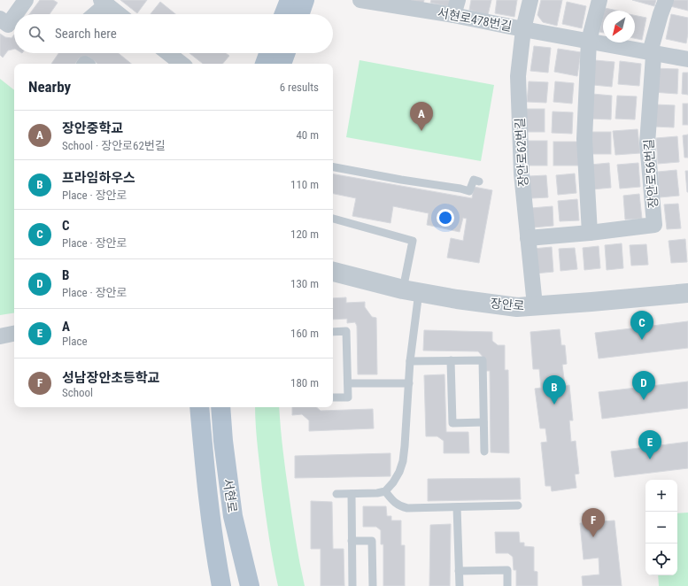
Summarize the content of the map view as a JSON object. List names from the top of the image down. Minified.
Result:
{"streets":{"main road":["서현로"],"street":["서현로478번길","장안로62번길","장안로56번길","장안로"]},"crossings":[["서현로478번길","장안로62번길"],["서현로478번길","장안로56번길"],["장안로62번길","장안로56번길"],["장안로62번길","장안로"]],"north":"bottom left","page":{"search":"Search here","heading":["Nearby","6 results"],"pins":["A","C","D","B","E","F"],"list":[{"mark":"A","name":"장안중학교","note":"School · 장안로62번길","value":"40 m"},{"mark":"B","name":"프라임하우스","note":"Place · 장안로","value":"110 m"},{"mark":"C","name":"C","note":"Place · 장안로","value":"120 m"},{"mark":"D","name":"B","note":"Place · 장안로","value":"130 m"},{"mark":"E","name":"A","note":"Place","value":"160 m"},{"mark":"F","name":"성남장안초등학교","note":"School","value":"180 m"}],"map_buttons":["+","−"]}}
